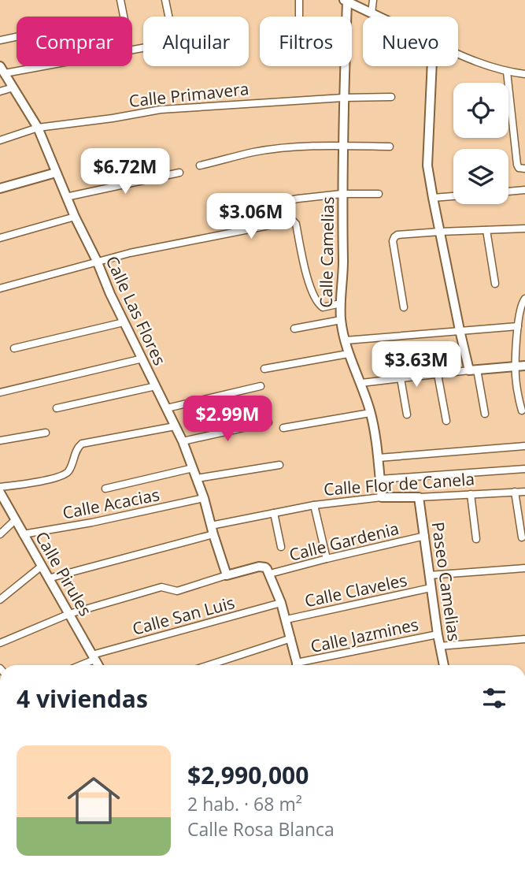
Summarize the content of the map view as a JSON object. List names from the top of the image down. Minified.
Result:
{"streets":{"street":["Calle Primavera","Calle Camelias","Calle Las Flores","Calle Flor de Canela","Calle Acacias","Calle Gardenia","Calle Pirules","Paseo Camelias","Calle Claveles","Calle San Luis","Calle Jazmines"]},"crossings":[["Calle Primavera","Calle Camelias"],["Calle Primavera","Calle Las Flores"],["Calle Camelias","Calle Flor de Canela"],["Calle Las Flores","Calle Flor de Canela"],["Calle Las Flores","Calle Acacias"],["Calle Flor de Canela","Calle Pirules"],["Calle Flor de Canela","Paseo Camelias"],["Calle Acacias","Calle Pirules"],["Calle Gardenia","Paseo Camelias"],["Calle Pirules","Calle San Luis"],["Paseo Camelias","Calle Claveles"],["Paseo Camelias","Calle Jazmines"]],"page":{"chip":["Comprar","Alquilar","Filtros","Nuevo"],"price":["$6.72M","$3.06M","$3.63M","$2.99M"],"heading":"4 viviendas","list":[{"name":"$2,990,000","note":"2 hab. · 68 m² · Calle Rosa Blanca"}]}}
